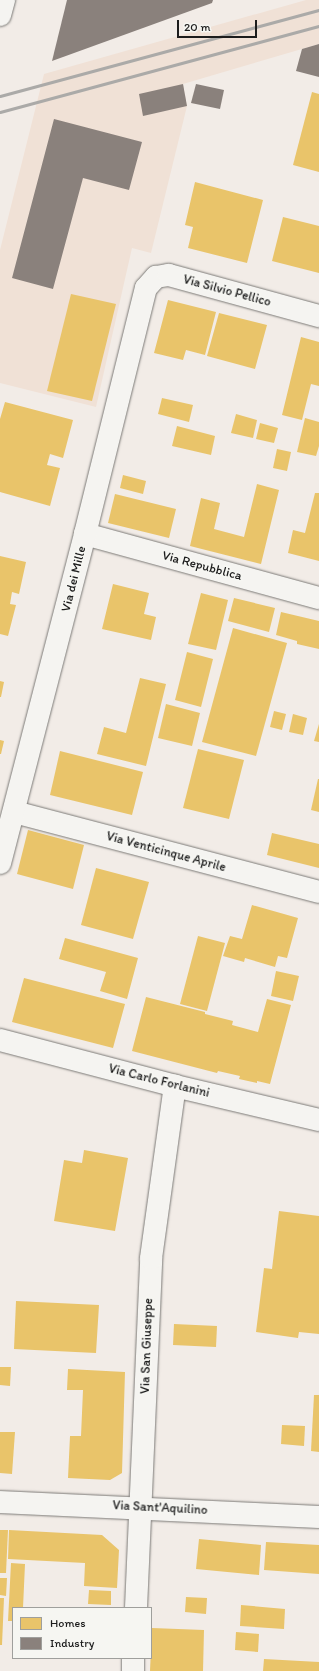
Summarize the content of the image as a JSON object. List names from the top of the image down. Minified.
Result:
{"streets":{"street":["Via Silvio Pellico","Via Repubblica","Via dei Mille","Via Venticinque Aprile","Via Carlo Forlanini","Via San Giuseppe","Via Sant'Aquilino"]},"crossings":[["Via Silvio Pellico","Via dei Mille"],["Via Repubblica","Via dei Mille"],["Via dei Mille","Via Venticinque Aprile"],["Via Carlo Forlanini","Via San Giuseppe"],["Via San Giuseppe","Via Sant'Aquilino"]],"legend":["Homes","Industry"],"scale_bar":"20 m"}
